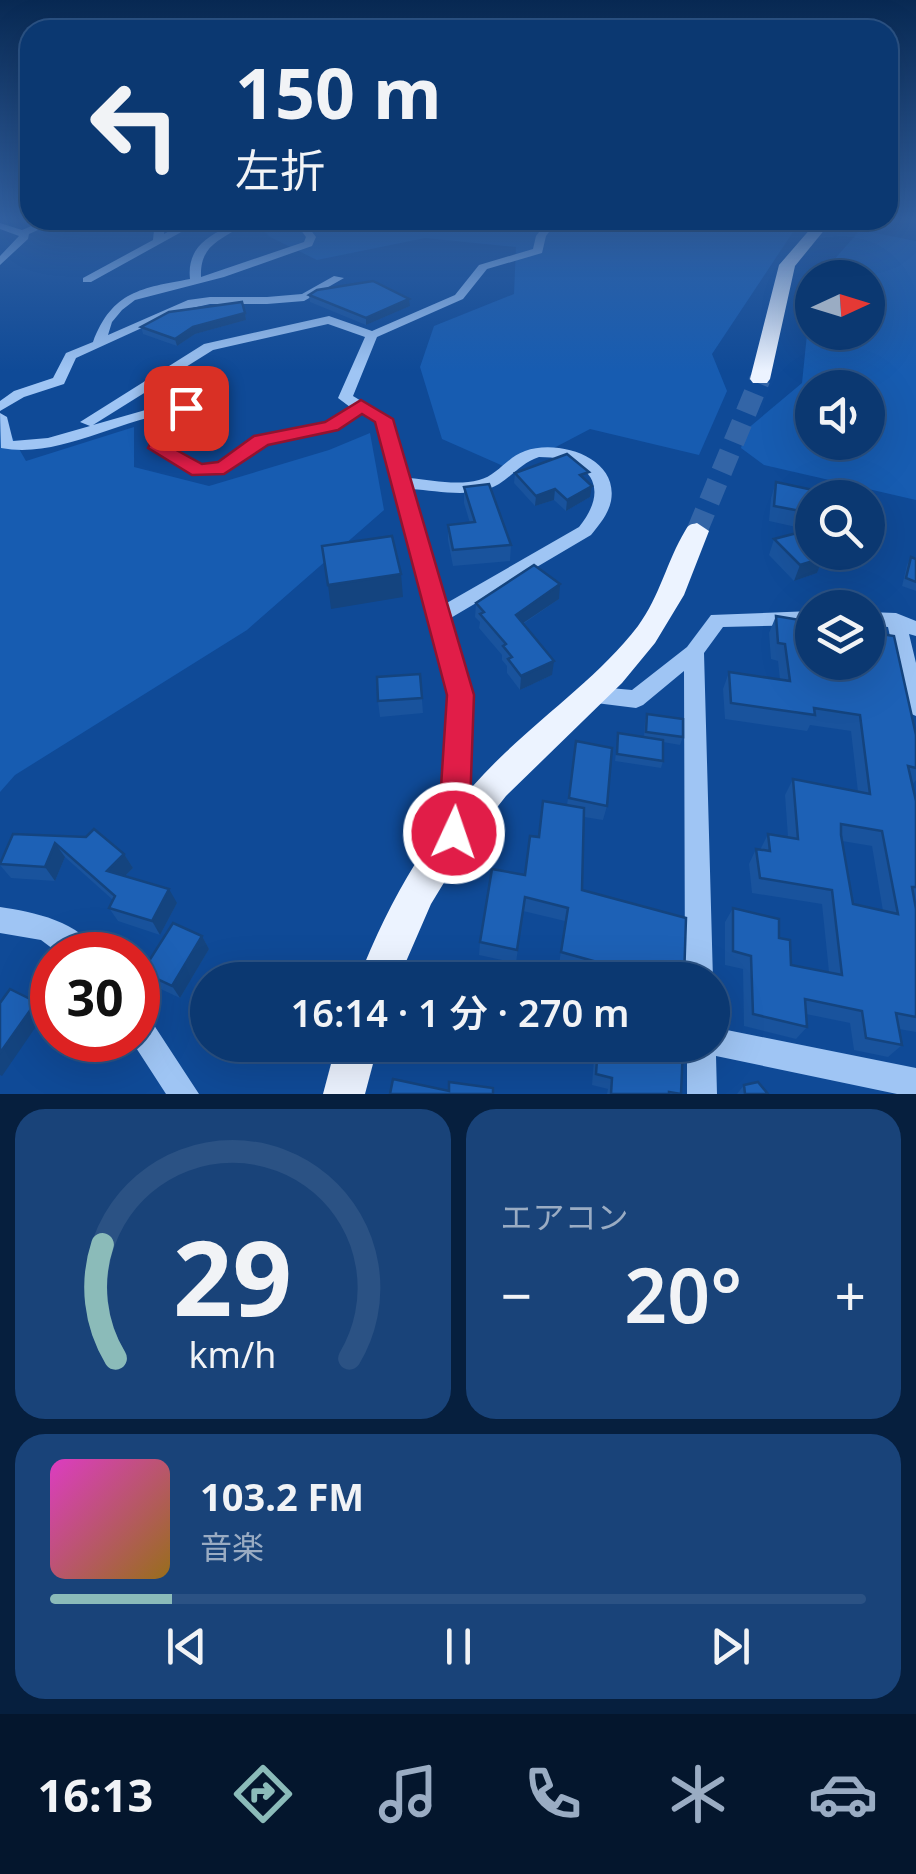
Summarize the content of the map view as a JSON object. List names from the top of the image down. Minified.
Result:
{"north":"right","page":{"turn":["150 m","左折"],"limit":"30","trip":"16:14 · 1 分 · 270 m","tile":"エアコン","heat":["−","20°","+"],"song":["103.2 FM","音楽"],"tabs":"16:13","gauge":["29","km/h"]}}
